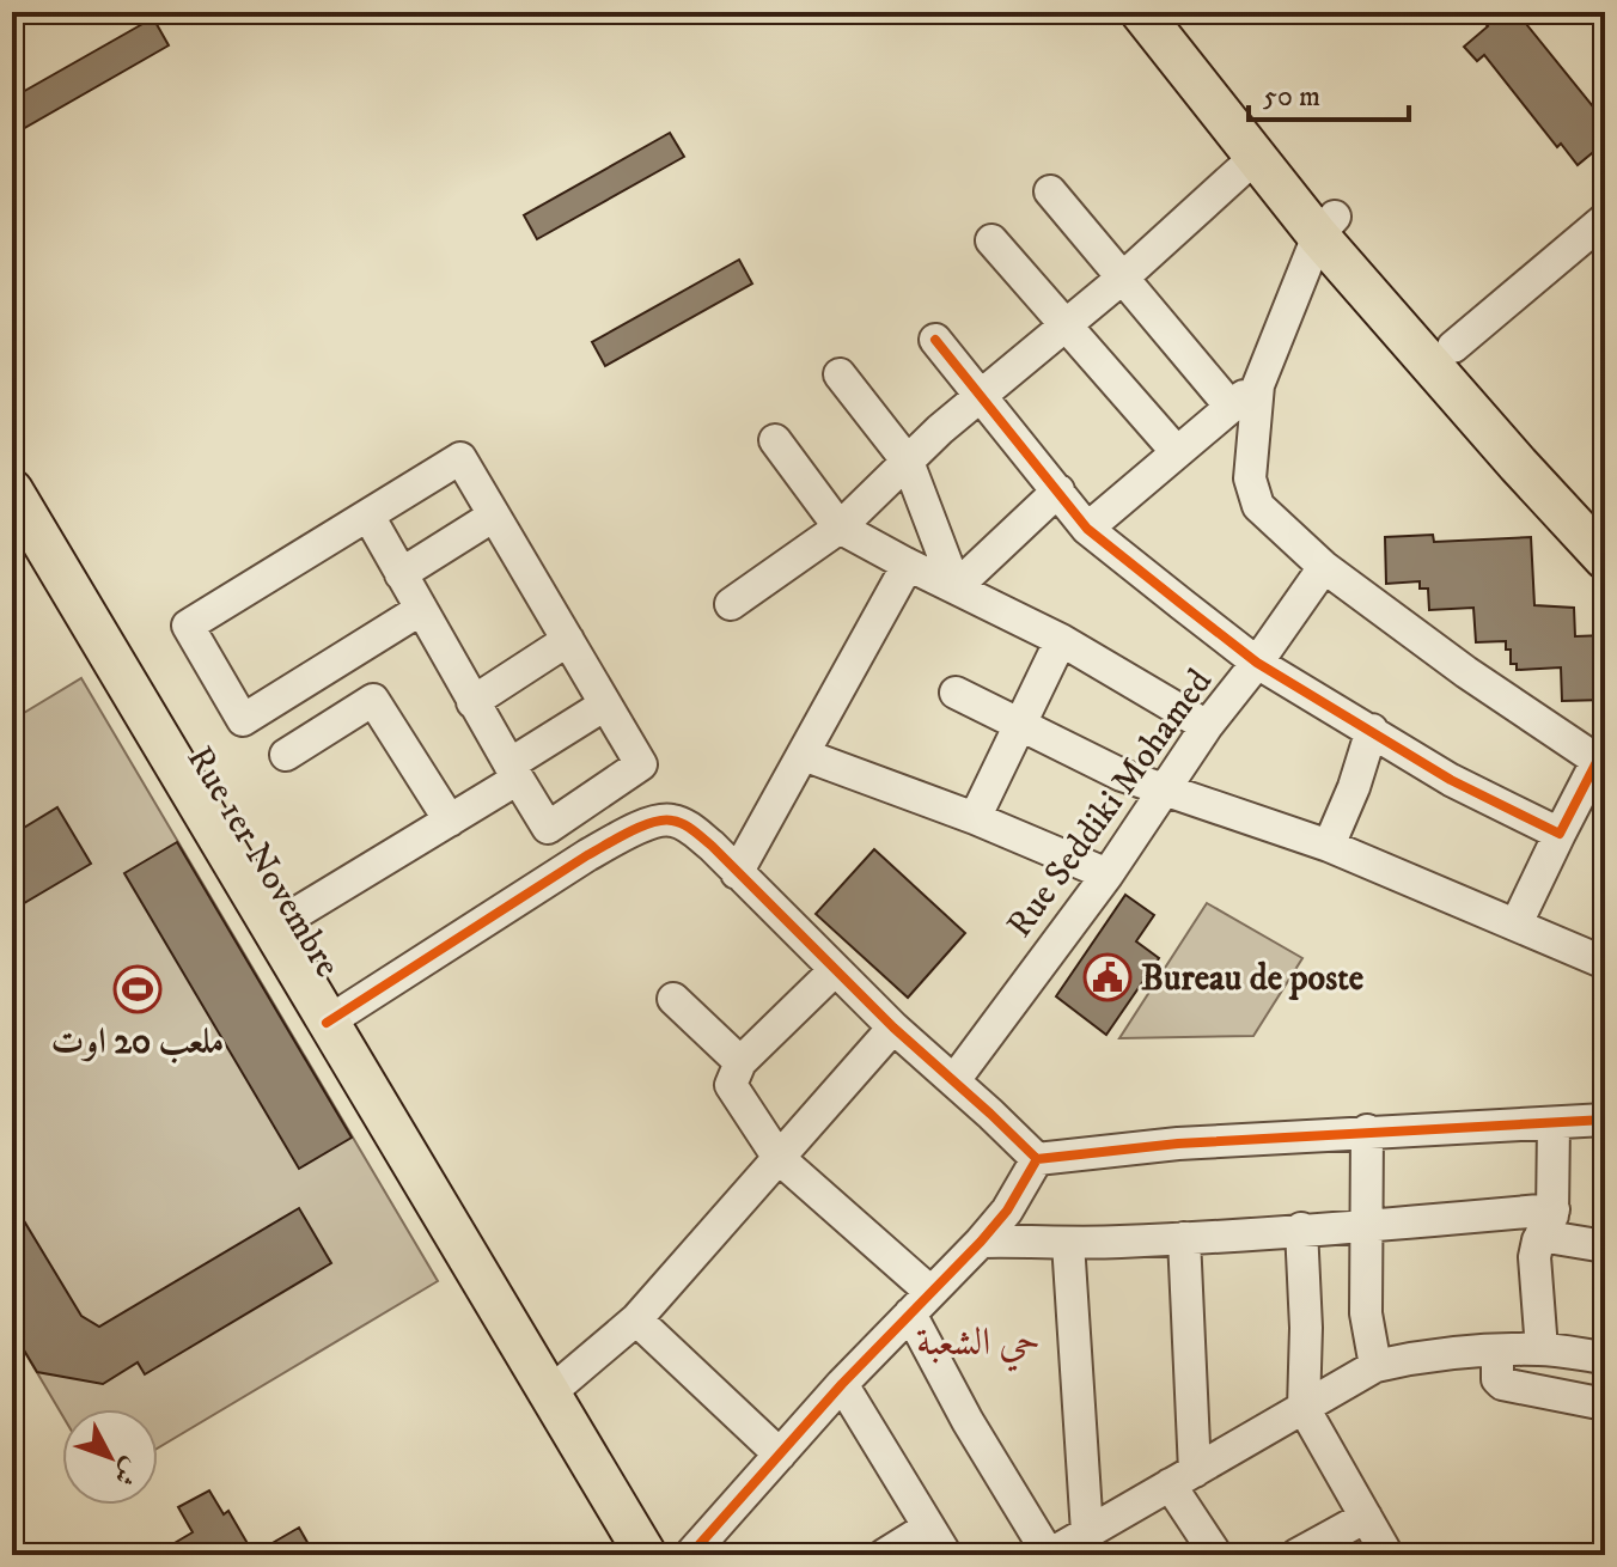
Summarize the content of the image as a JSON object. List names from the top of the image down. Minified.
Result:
{"streets":{"main road":["Rue 1er Novembre"],"street":["Rue Seddiki Mohamed"]},"districts":["حي الشعبة"],"places":{"public building":["Bureau de poste"],"sports":["ملعب 20 اوت"]},"scale_bar":"50 m","north":"bottom right"}
